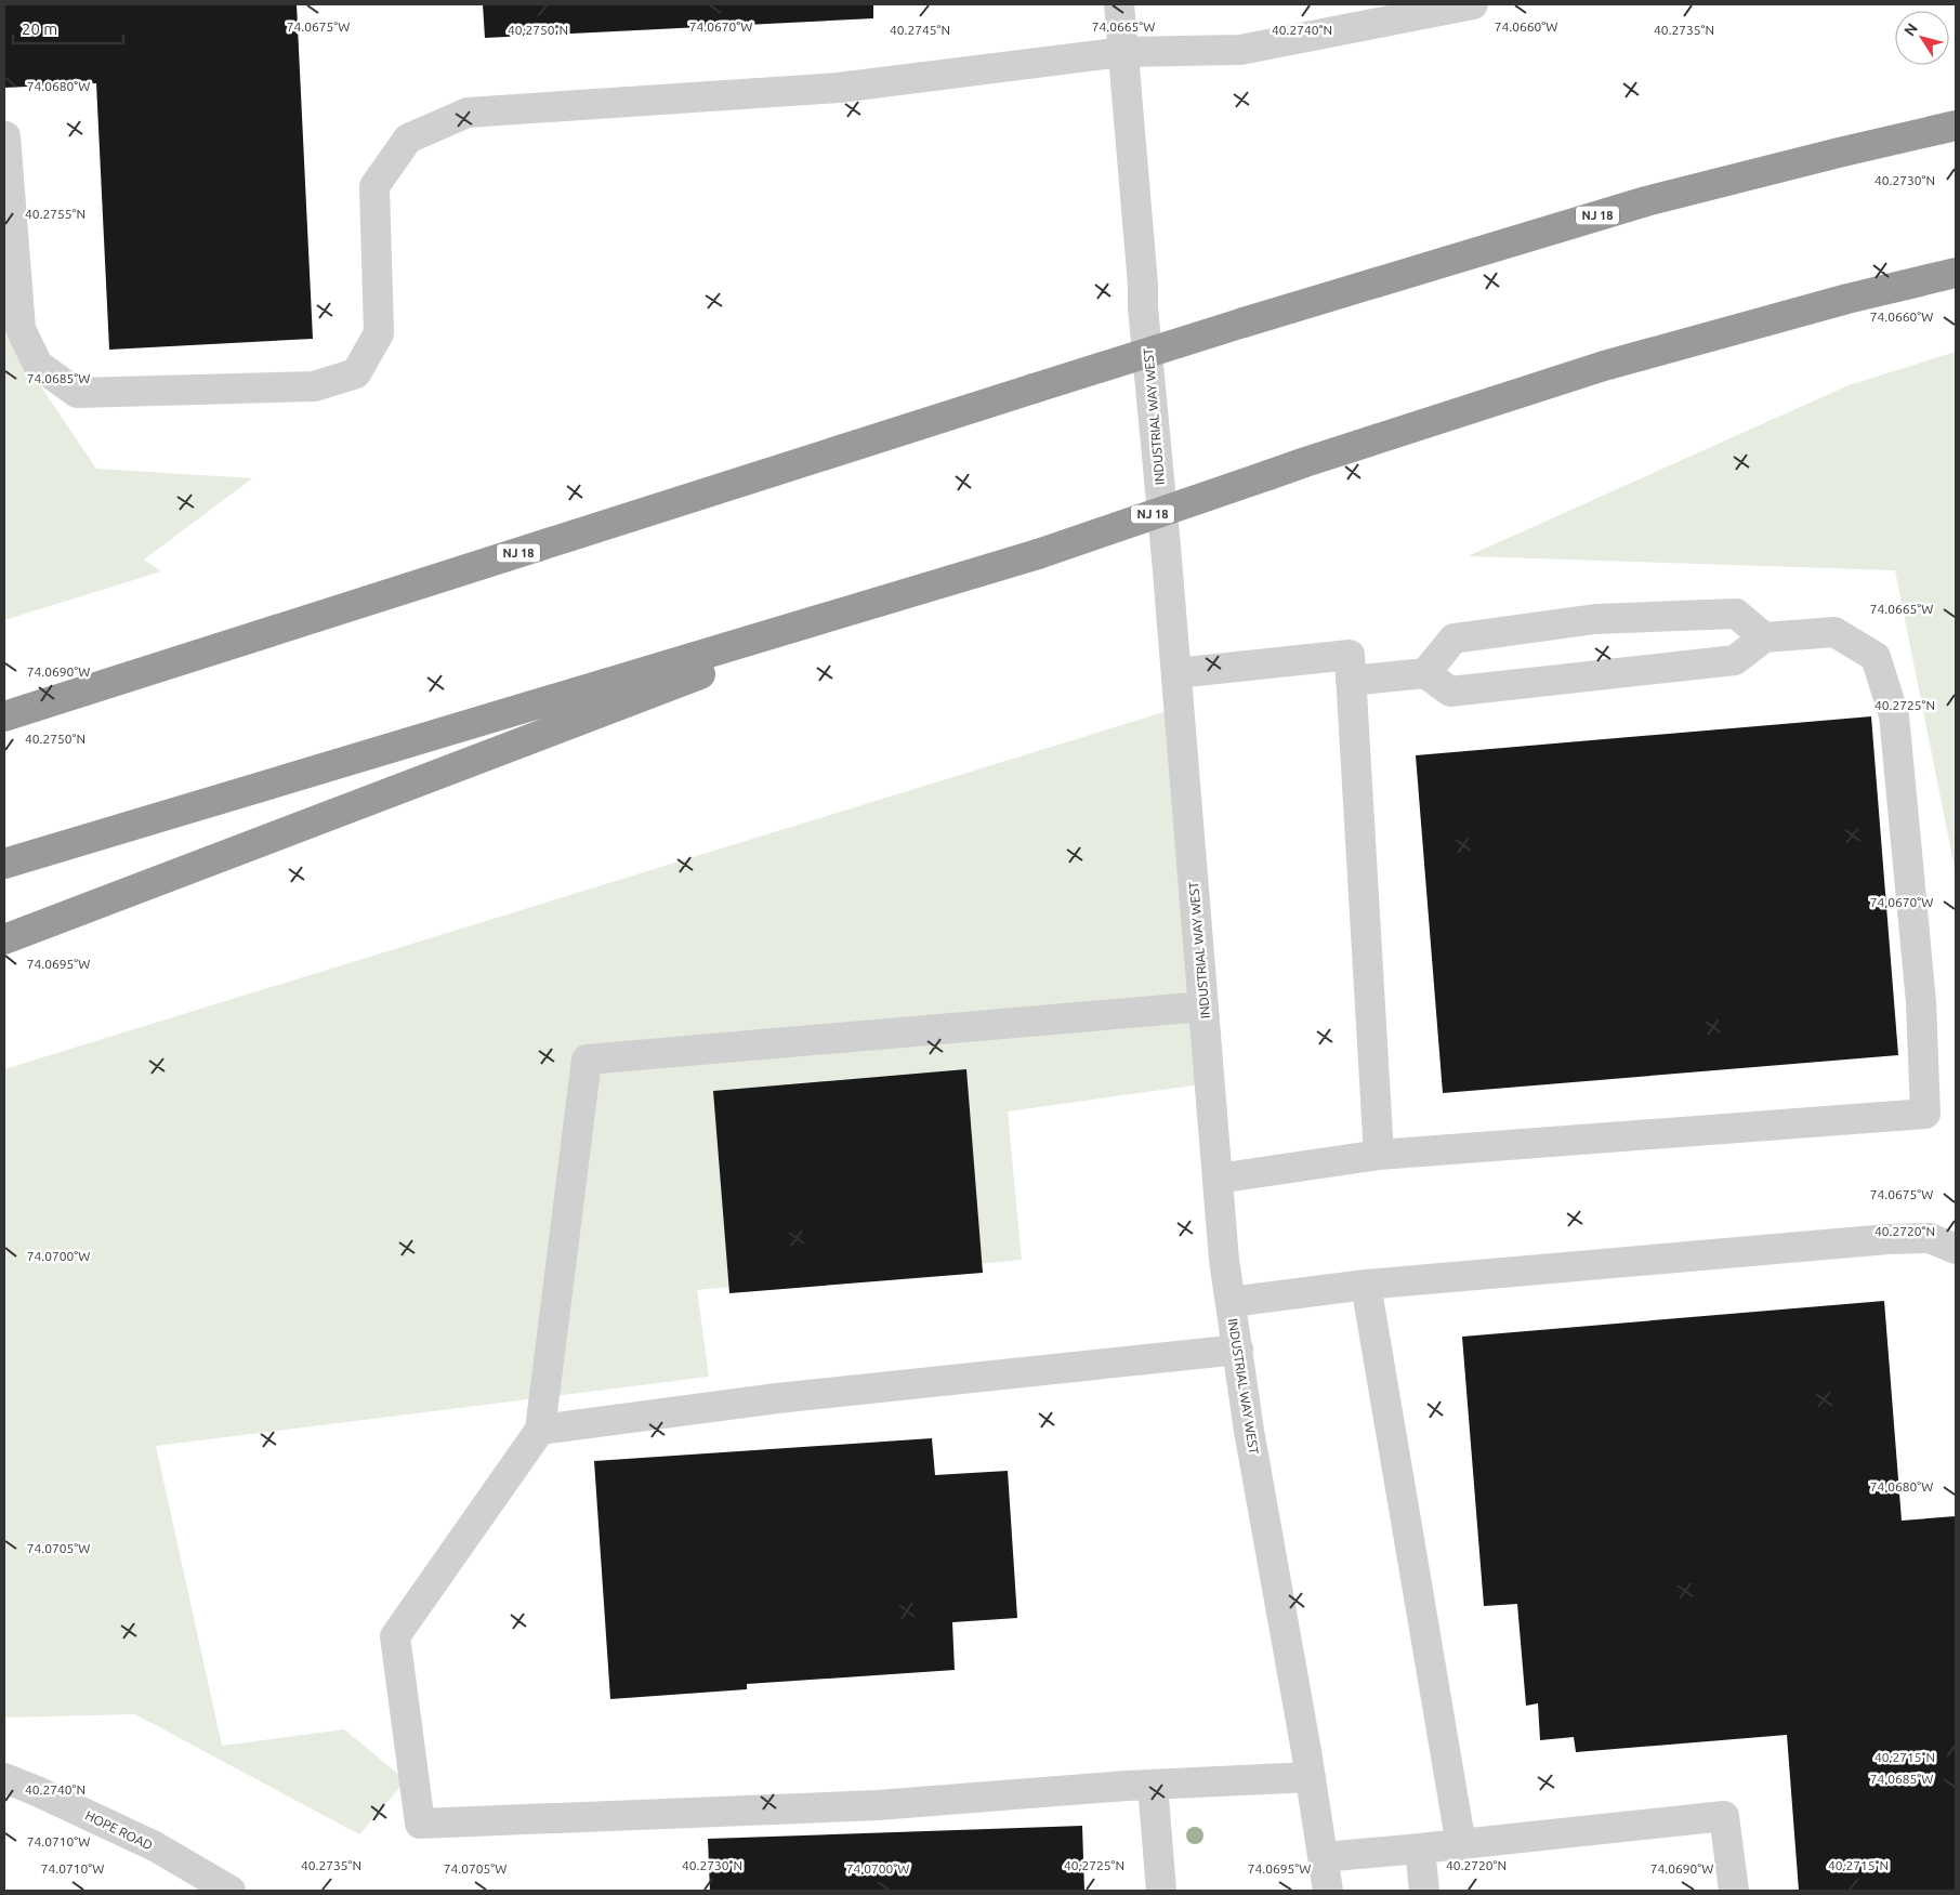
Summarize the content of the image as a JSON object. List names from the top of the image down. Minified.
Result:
{"streets":{"highway":["NJ 18"],"street":["INDUSTRIAL WAY WEST","HOPE ROAD"]},"scale_bar":"20 m","north":"top left","coordinates":["74.0675°W","74.0670°W","74.0665°W","74.0660°W","40.2750°N","40.2745°N","40.2740°N","40.2735°N","74.0680°W","40.2730°N","40.2755°N","74.0685°W","74.0690°W","40.2725°N","74.0695°W","40.2720°N","74.0700°W","74.0705°W","40.2715°N","74.0710°W"]}
